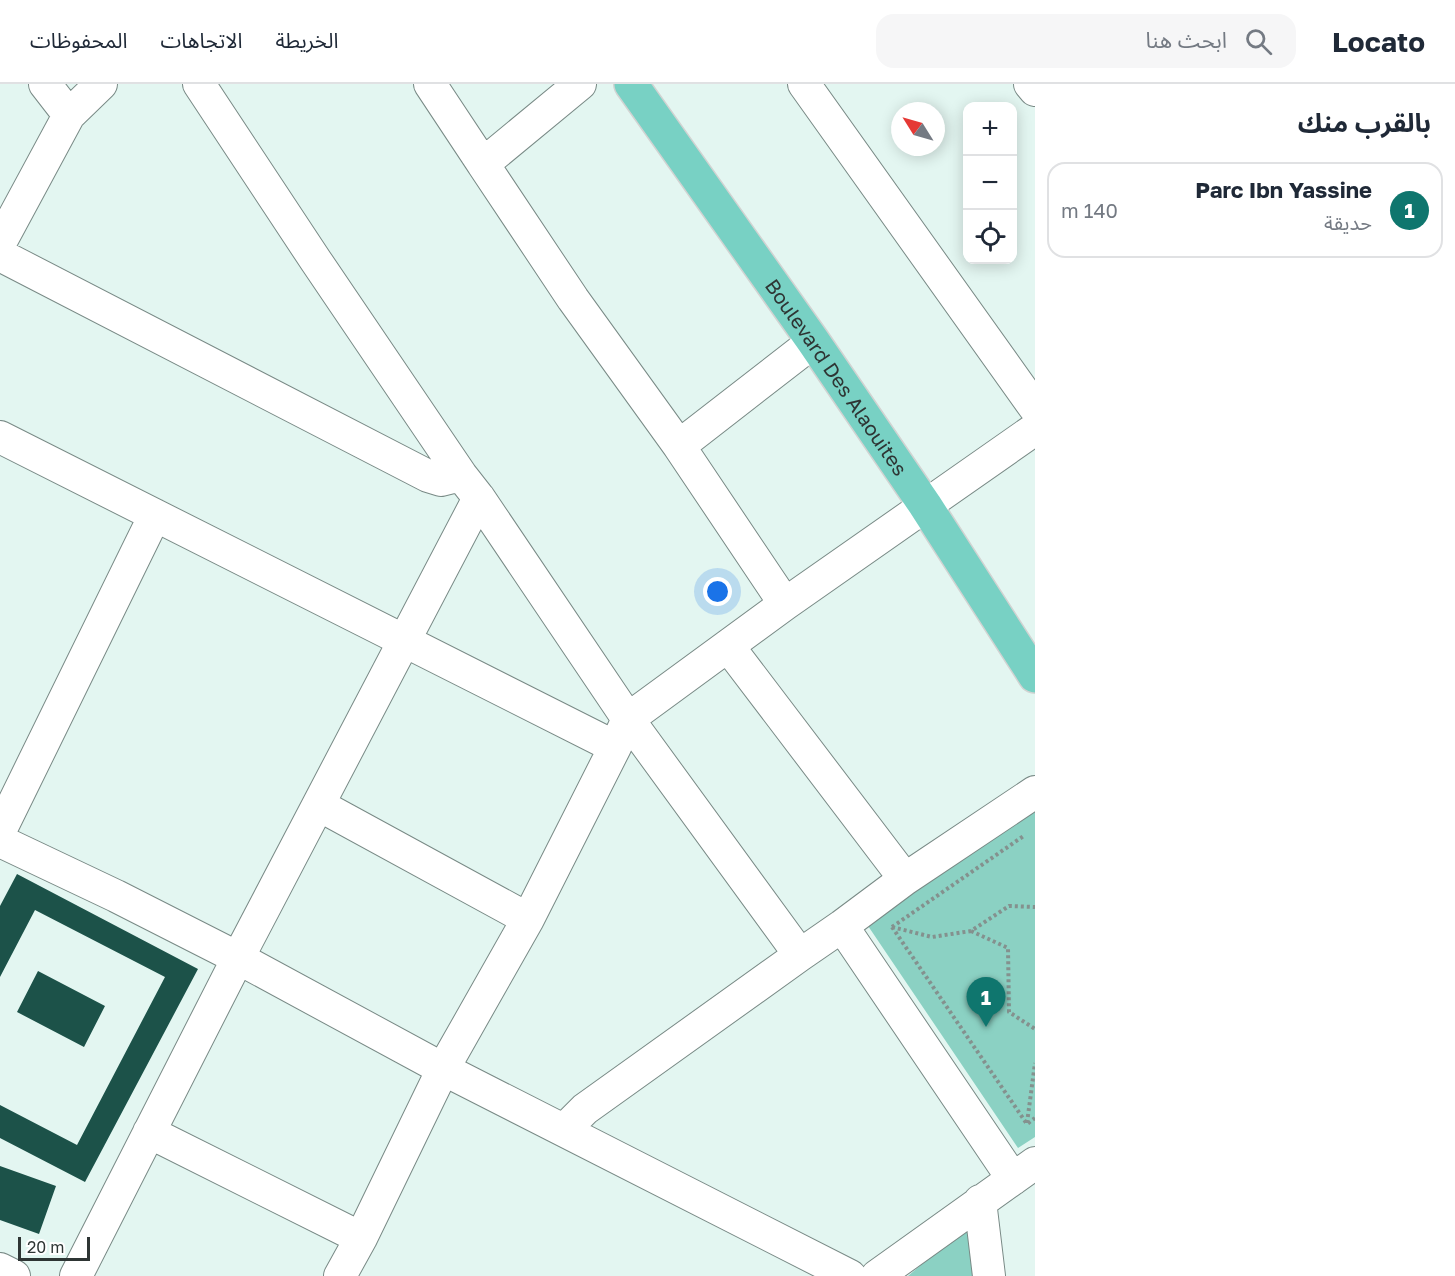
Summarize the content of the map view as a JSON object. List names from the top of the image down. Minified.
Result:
{"streets":{"main road":["Boulevard Des Alaouites"]},"scale_bar":"20 m","north":"top left","page":{"header":"Locato","search":"ابحث هنا","nav":["الخريطة","الاتجاهات","المحفوظات"],"heading":"بالقرب منك","map_buttons":["+","−"],"list":[{"mark":"1","name":"Parc Ibn Yassine","note":"حديقة","value":"140 m"}],"pins":"1","scale":"20 m"}}
